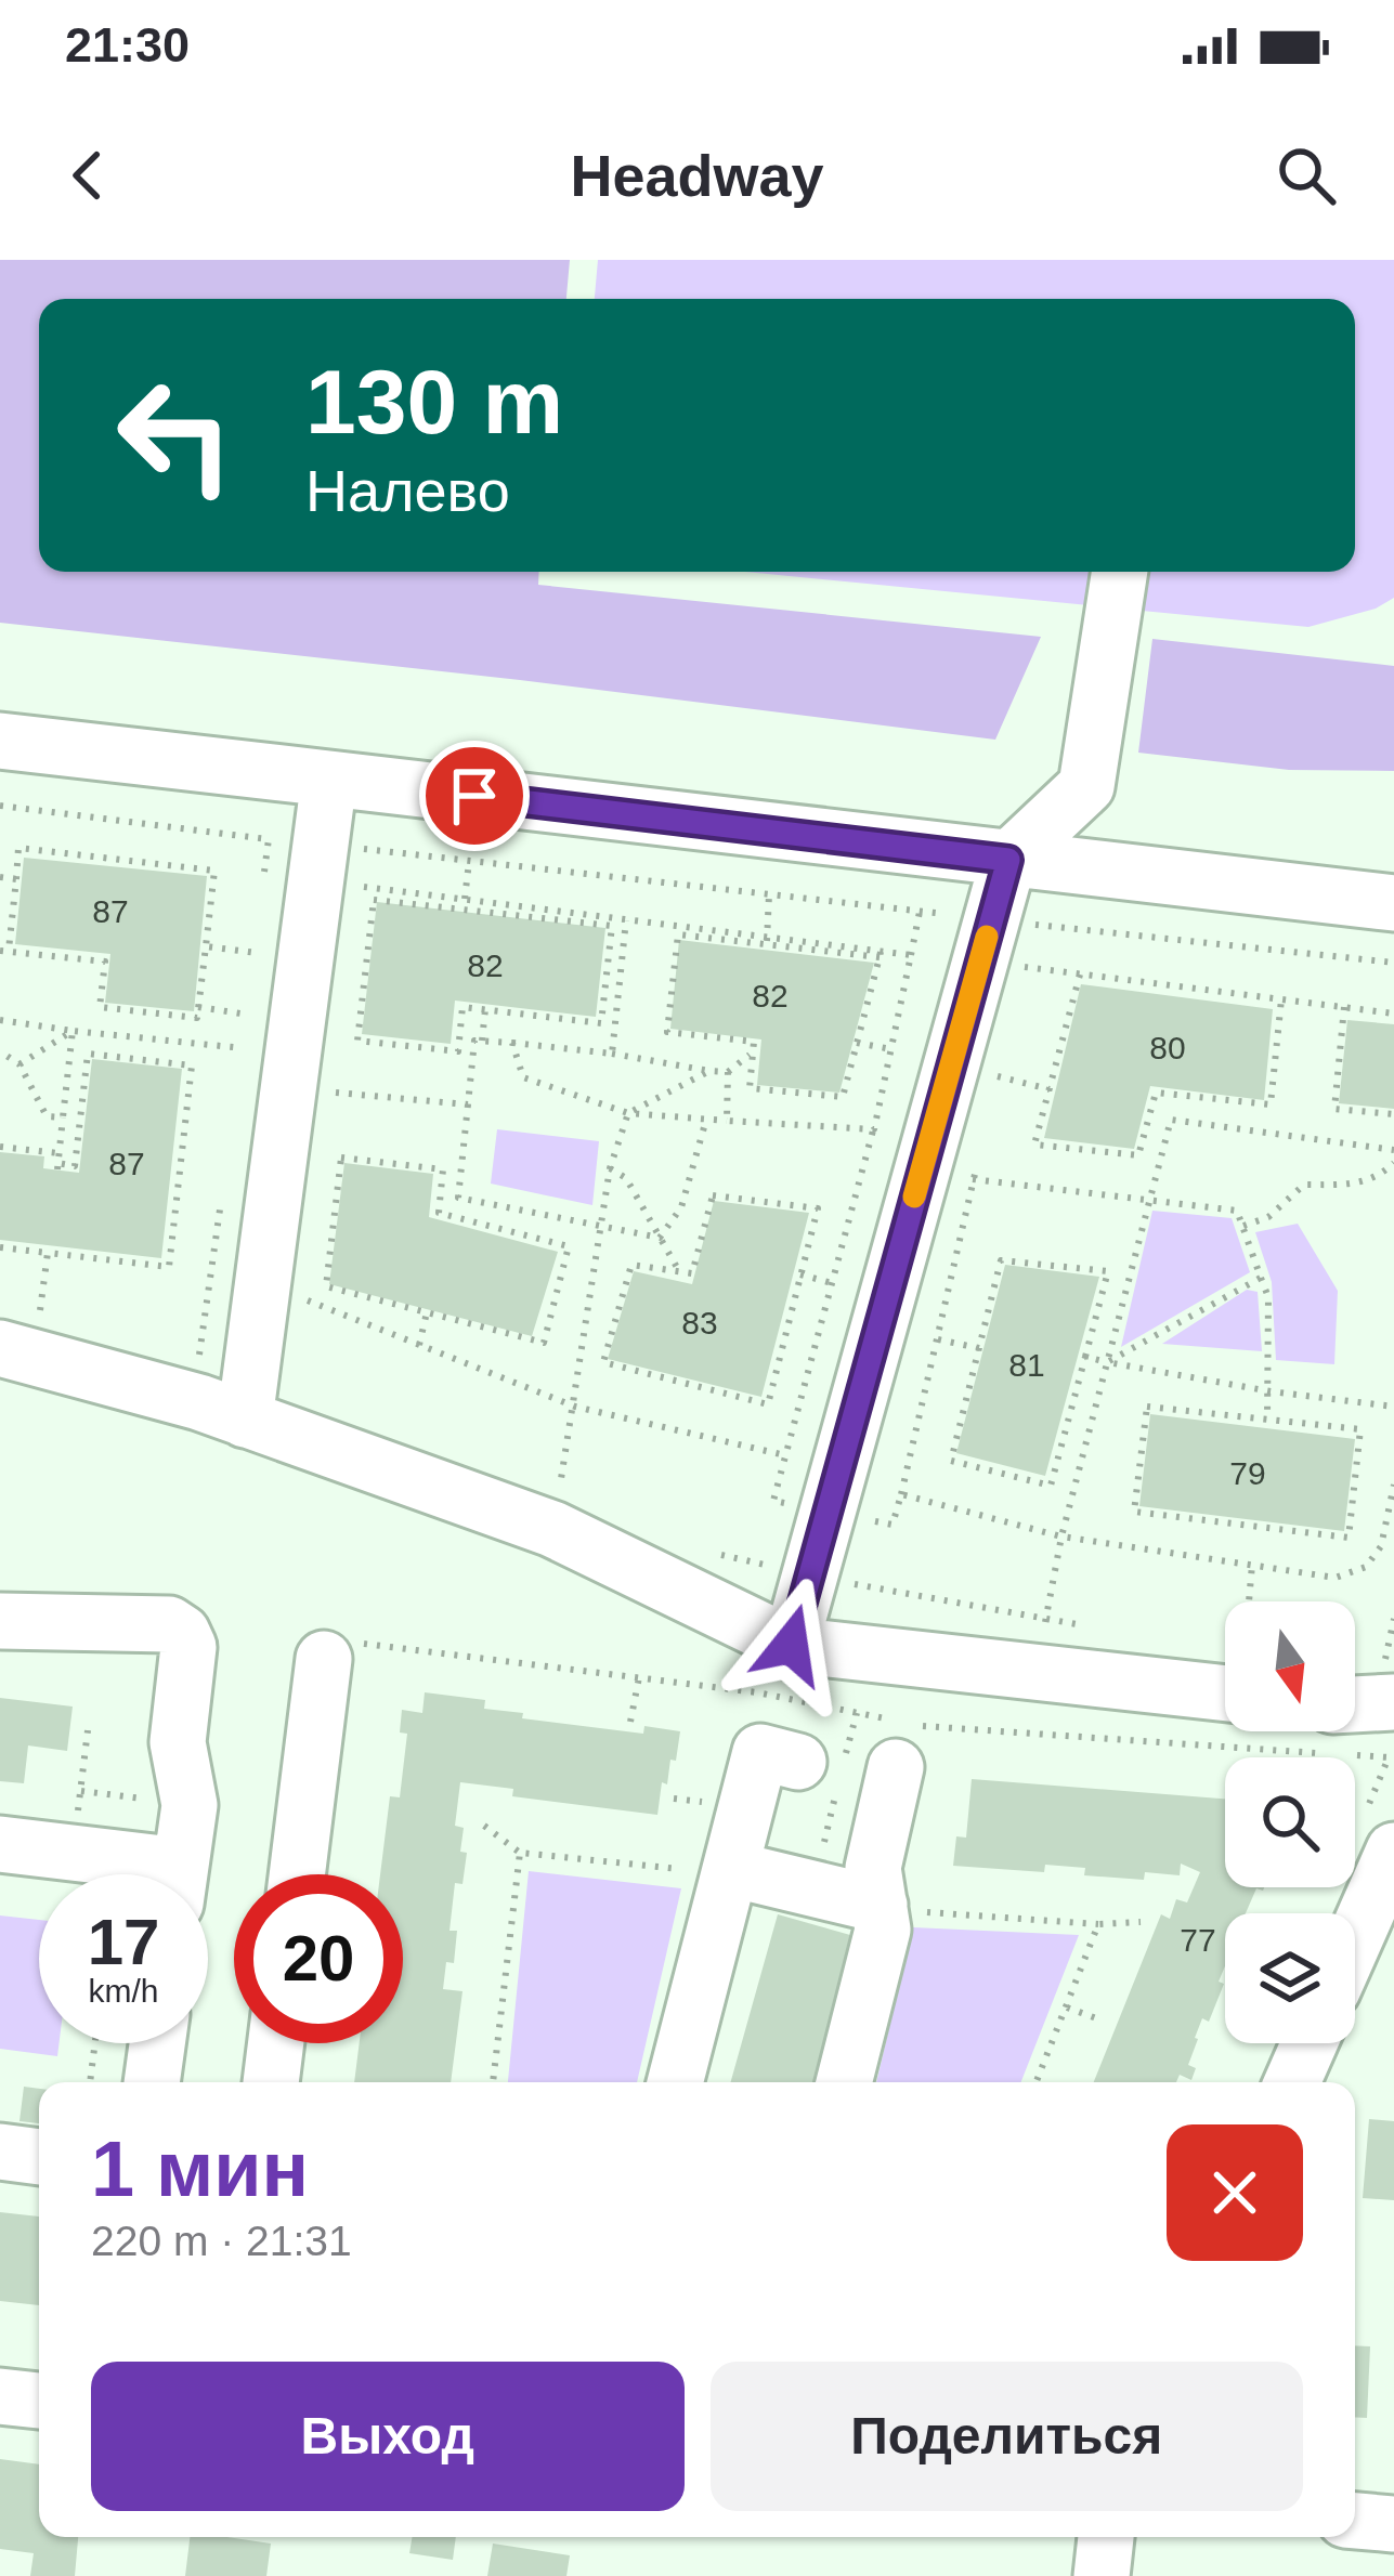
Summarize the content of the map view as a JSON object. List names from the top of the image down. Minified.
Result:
{"house_numbers":["87","82","82","80","87","83","81","79","77"],"north":"bottom","page":{"status":"21:30","header":"Headway","turn":["130 m","Налево"],"speed":"17 km/h","limit":"20","heading":["1 мин","220 m · 21:31"],"buttons":["Выход","Поделиться"]}}
